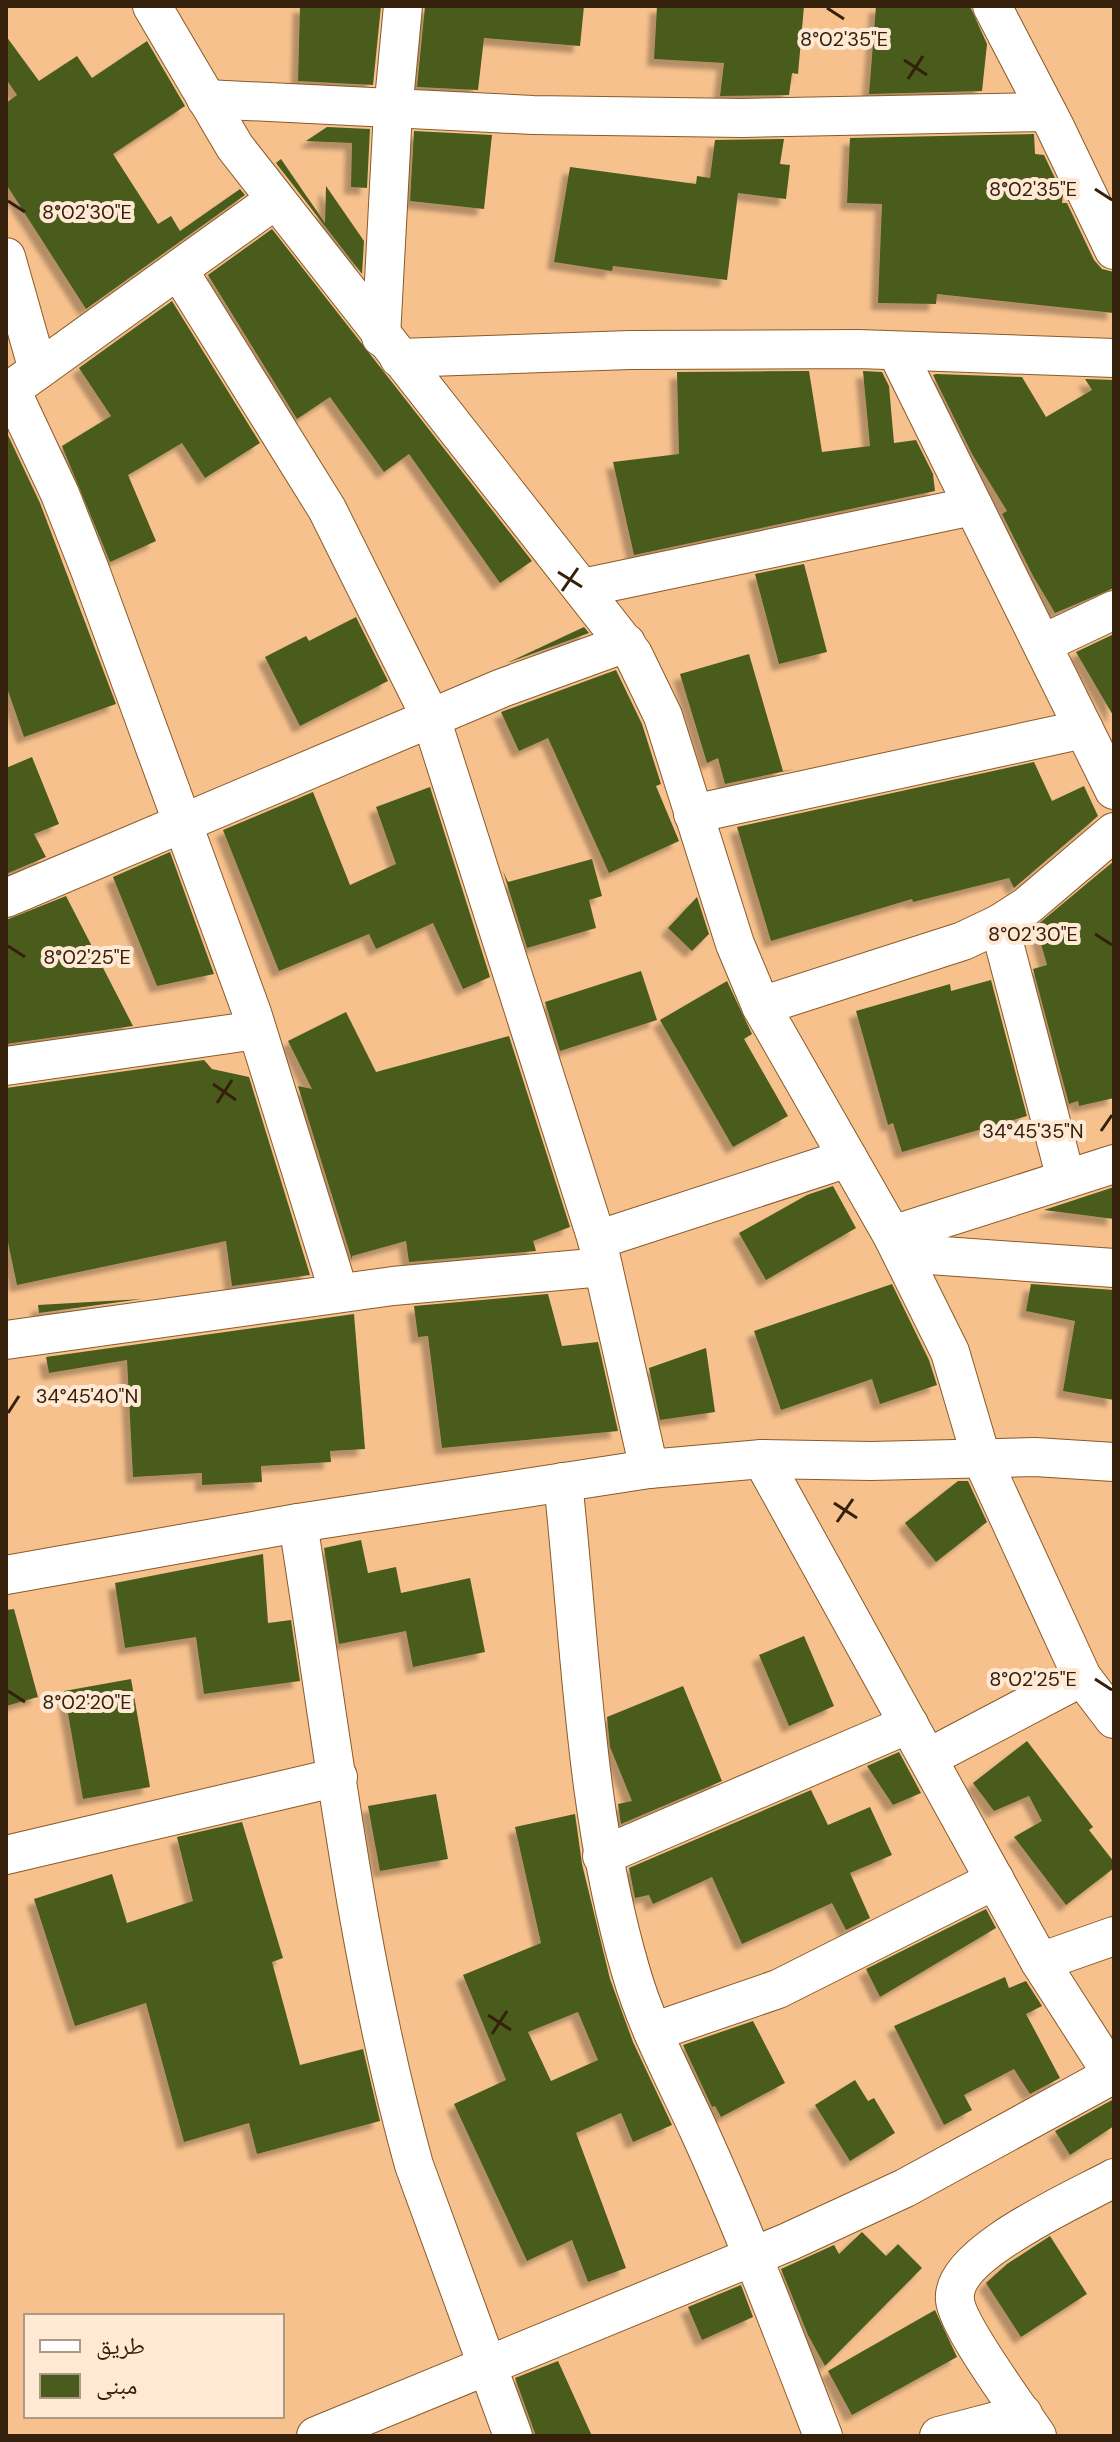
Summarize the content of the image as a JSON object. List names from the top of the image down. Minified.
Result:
{"legend":["طريق","مبنى"],"coordinates":["8°02'35\"E","8°02'30\"E","8°02'25\"E","34°45'35\"N","34°45'40\"N","8°02'20\"E"]}
